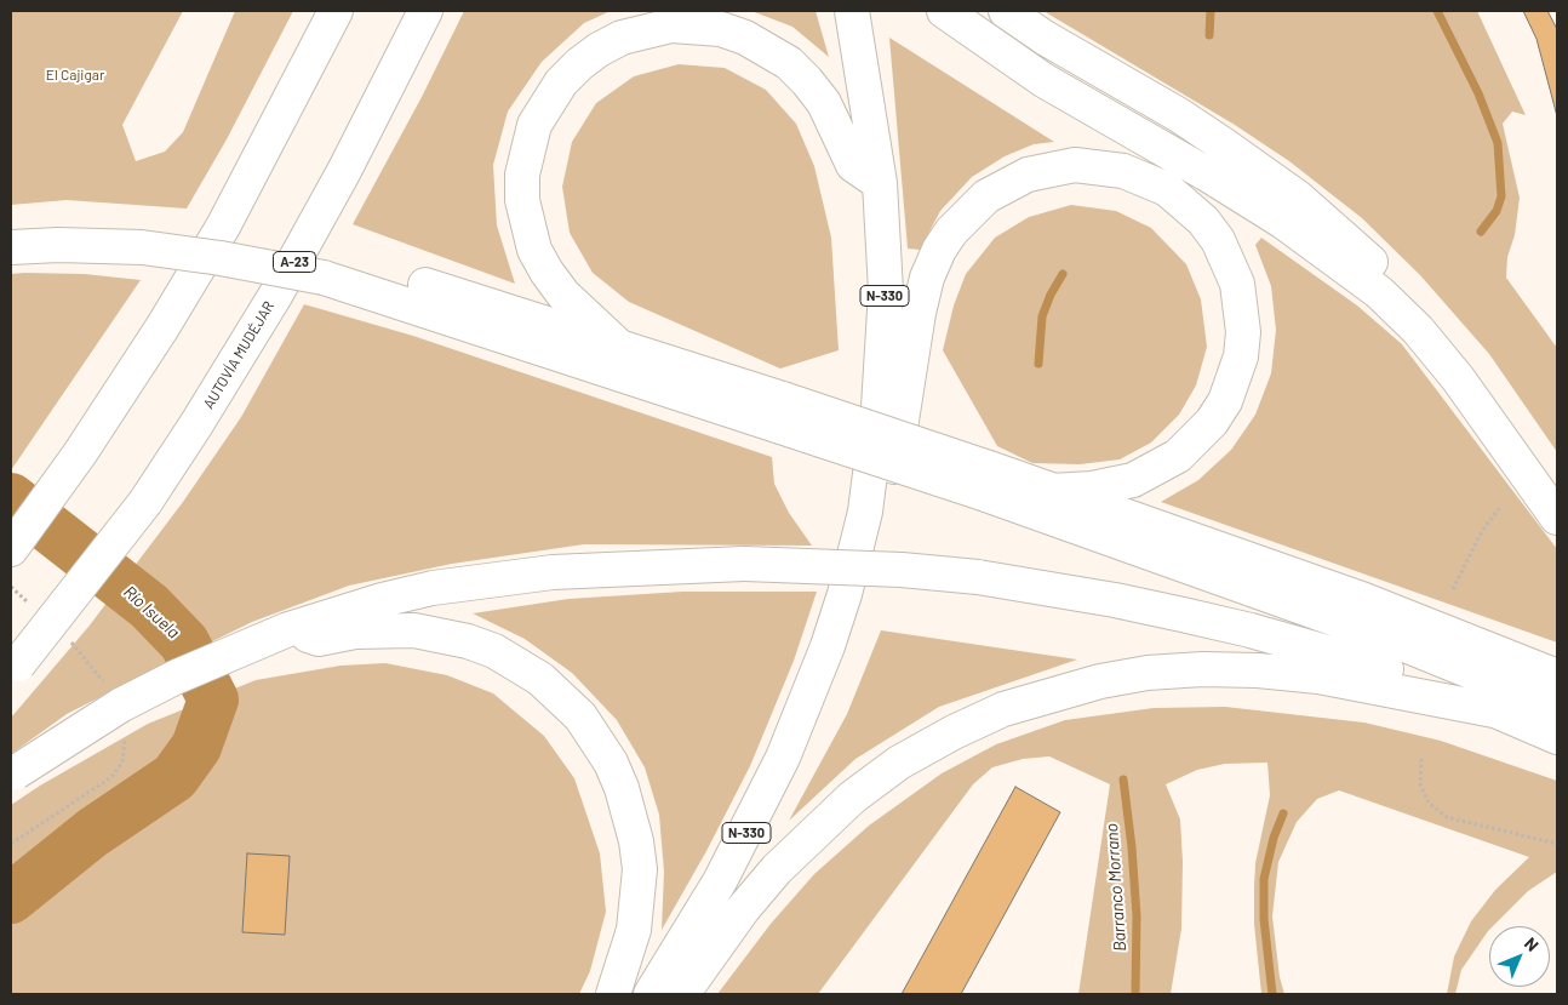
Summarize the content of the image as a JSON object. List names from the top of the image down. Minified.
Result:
{"streets":{"highway":["A-23","N-330","AUTOVÍA MUDÉJAR"]},"water":["Río Isuela","Barranco Morrano"],"parks":["El Cajigar"],"north":"top right"}
